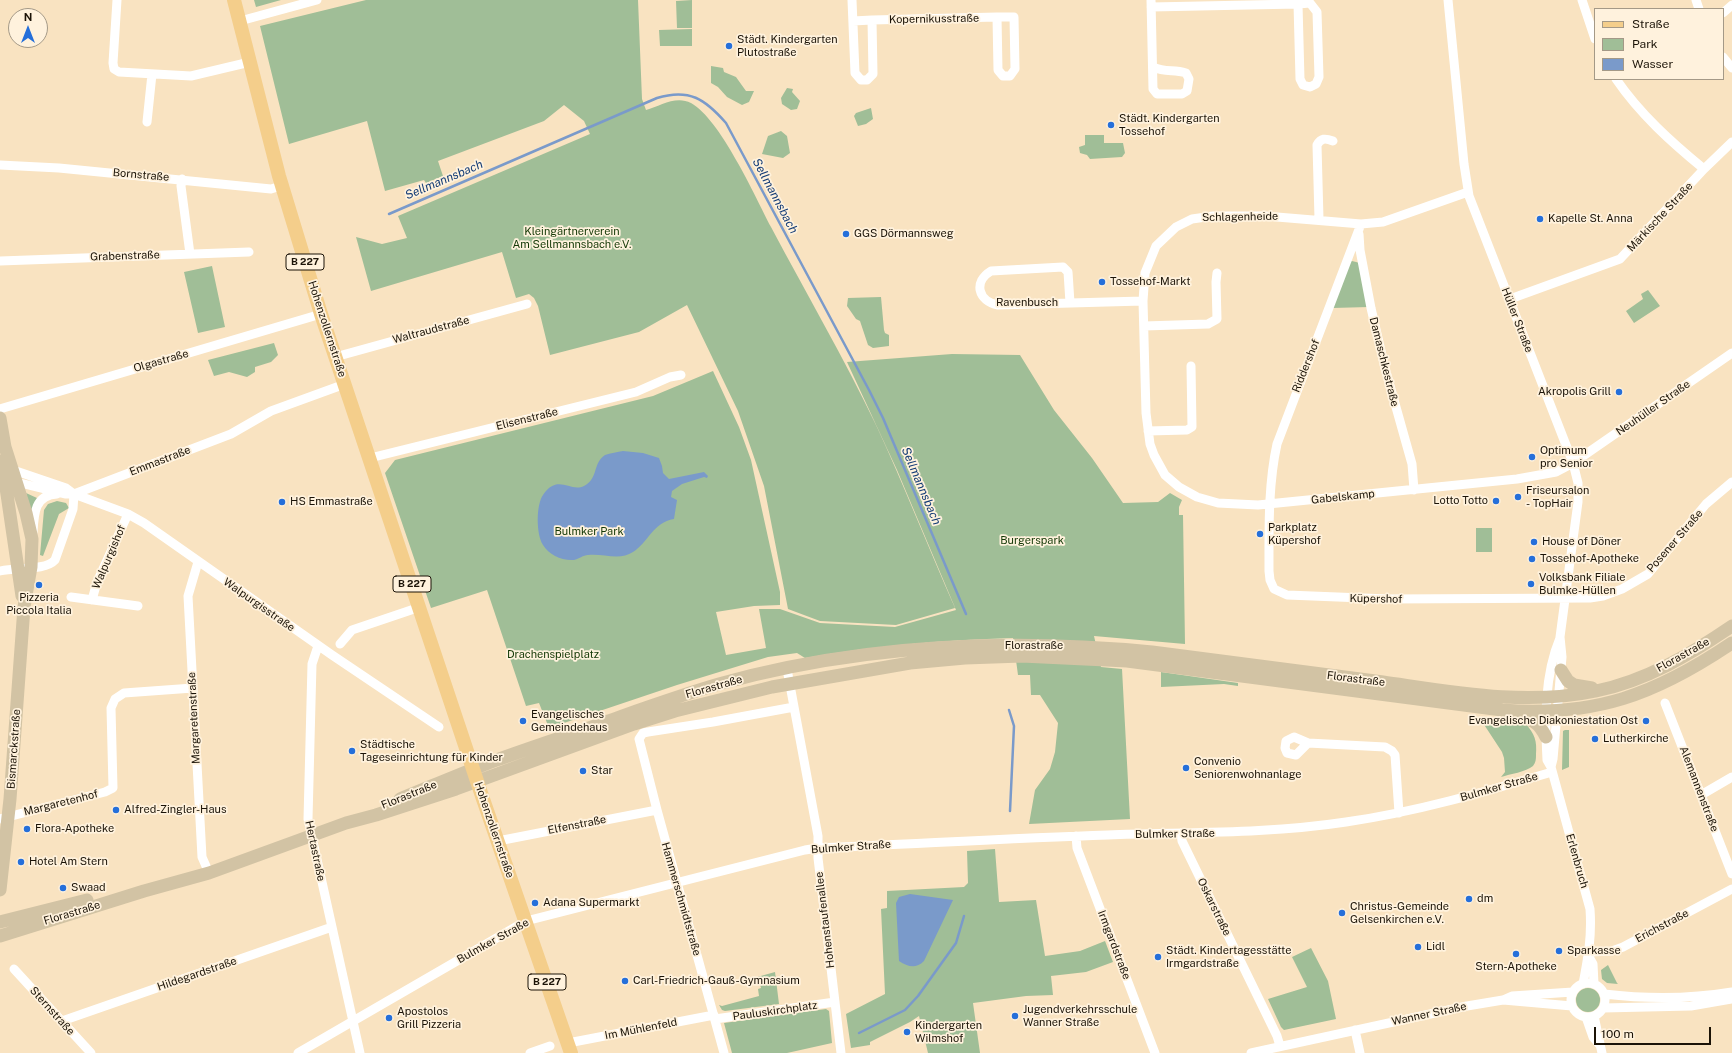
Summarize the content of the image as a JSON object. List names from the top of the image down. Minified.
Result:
{"streets":{"main road":["B 227","Hohenzollernstraße","Florastraße","Bismarckstraße"],"street":["Kopernikusstraße","Bornstraße","Schlagenheide","Märkische Straße","Grabenstraße","Ravenbusch","Hüller Straße","Waltraudstraße","Olgastraße","Damaschkestraße","Riddershof","Neuhüller Straße","Elisenstraße","Emmastraße","Gabelskamp","Posener Straße","Walpurgishof","Küpershof","Walpurgisstraße","Margaretenstraße","Bulmker Straße","Alemannenstraße","Margaretenhof","Elfenstraße","Hertastraße","Erlenbruch","Hammerschmidtstraße","Oskarstraße","Hohenstaufenallee","Erichstraße","Irmgardstraße","Hildegardstraße","Sternstraße","Pauluskirchplatz","Wanner Straße","Im Mühlenfeld"]},"crossings":[["Bornstraße","Hohenzollernstraße"],["Schlagenheide","Ravenbusch"],["Schlagenheide","Hüller Straße"],["Schlagenheide","Damaschkestraße"],["Schlagenheide","Riddershof"],["Schlagenheide","Gabelskamp"],["Märkische Straße","Hüller Straße"],["Ravenbusch","Gabelskamp"],["Hüller Straße","Neuhüller Straße"],["Hüller Straße","Gabelskamp"],["Hüller Straße","Posener Straße"],["Hüller Straße","Küpershof"],["Hüller Straße","Florastraße"],["Hüller Straße","Erlenbruch"],["Hohenzollernstraße","Waltraudstraße"],["Hohenzollernstraße","Olgastraße"],["Hohenzollernstraße","Elisenstraße"],["Hohenzollernstraße","Emmastraße"],["Hohenzollernstraße","Florastraße"],["Hohenzollernstraße","Bulmker Straße"],["Hohenzollernstraße","Elfenstraße"],["Hohenzollernstraße","Im Mühlenfeld"],["Damaschkestraße","Riddershof"],["Damaschkestraße","Gabelskamp"],["Riddershof","Gabelskamp"],["Riddershof","Küpershof"],["Neuhüller Straße","Gabelskamp"],["Emmastraße","Walpurgisstraße"],["Emmastraße","Bismarckstraße"],["Gabelskamp","Küpershof"],["Posener Straße","Küpershof"],["Walpurgishof","Walpurgisstraße"],["Walpurgisstraße","Margaretenstraße"],["Walpurgisstraße","Bismarckstraße"],["Walpurgisstraße","Hertastraße"],["Florastraße","Margaretenstraße"],["Florastraße","Hertastraße"],["Florastraße","Erlenbruch"],["Florastraße","Hohenstaufenallee"],["Margaretenstraße","Margaretenhof"],["Bismarckstraße","Margaretenhof"],["Bulmker Straße","Hertastraße"],["Bulmker Straße","Erlenbruch"],["Bulmker Straße","Hammerschmidtstraße"],["Bulmker Straße","Oskarstraße"],["Bulmker Straße","Hohenstaufenallee"],["Bulmker Straße","Irmgardstraße"],["Elfenstraße","Hammerschmidtstraße"],["Hertastraße","Hildegardstraße"],["Erlenbruch","Erichstraße"],["Erlenbruch","Wanner Straße"],["Hammerschmidtstraße","Hohenstaufenallee"],["Hammerschmidtstraße","Pauluskirchplatz"],["Hammerschmidtstraße","Im Mühlenfeld"],["Oskarstraße","Wanner Straße"],["Hohenstaufenallee","Pauluskirchplatz"],["Hildegardstraße","Sternstraße"],["Pauluskirchplatz","Im Mühlenfeld"]],"water":["Sellmannsbach"],"parks":["Kleingärtnerverein Am Sellmannsbach e.V.","Bulmker Park","Burgerspark","Drachenspielplatz"],"places":["Städt. Kindergarten Plutostraße","Städt. Kindergarten Tossehof","Kapelle St. Anna","GGS Dörmannsweg","Tossehof-Markt","Akropolis Grill","Optimum pro Senior","Friseursalon - TopHair","Lotto Totto","HS Emmastraße","Parkplatz Küpershof","House of Döner","Tossehof-Apotheke","Volksbank Filiale Bulmke-Hüllen","Pizzeria Piccola Italia","Evangelisches Gemeindehaus","Evangelische Diakoniestation Ost","Lutherkirche","Städtische Tageseinrichtung für Kinder","Convenio Seniorenwohnanlage","Star","Alfred-Zingler-Haus","Flora-Apotheke","Hotel Am Stern","Swaad","dm","Adana Supermarkt","Christus-Gemeinde Gelsenkirchen e.V.","Lidl","Sparkasse","Stern-Apotheke","Städt. Kindertagesstätte Irmgardstraße","Carl-Friedrich-Gauß-Gymnasium","Jugendverkehrsschule Wanner Straße","Apostolos Grill Pizzeria","Kindergarten Wilmshof"],"legend":["Straße","Park","Wasser"],"scale_bar":"100 m","north":"top"}
